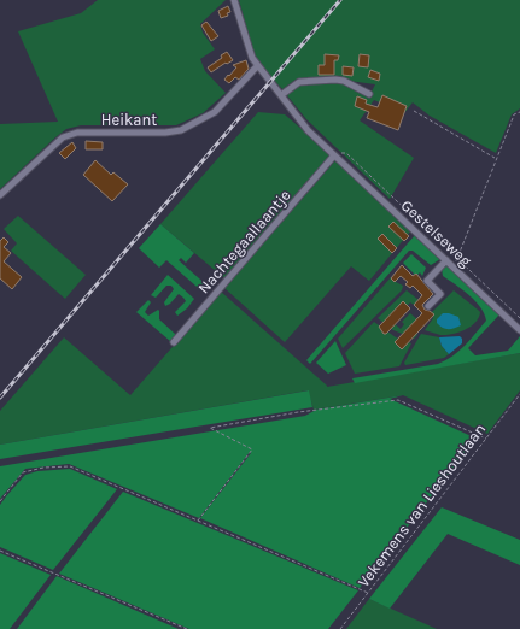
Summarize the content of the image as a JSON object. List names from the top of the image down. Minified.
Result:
{"streets":{"street":["Heikant","Gestelseweg","Nachtegaallaantje"],"path":["Vekemens van Lieshoutlaan"]},"crossings":[["Heikant","Gestelseweg"],["Gestelseweg","Nachtegaallaantje"]]}
